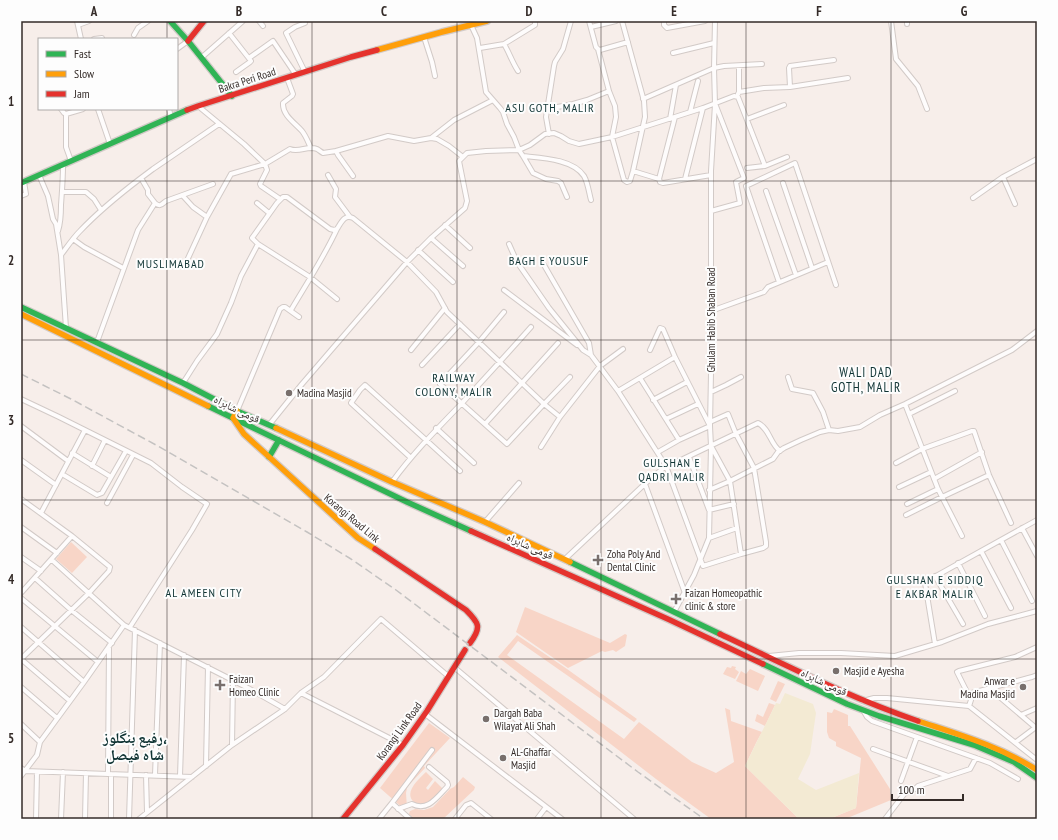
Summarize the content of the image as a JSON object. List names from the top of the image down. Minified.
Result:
{"streets":{"main road":["Bakra Peri Road","قومی شاہراہ","Korangi Road Link","Korangi Link Road"],"street":["Ghulam Habib Shaban Road"]},"crossings":[["Ghulam Habib Shaban Road","قومی شاہراہ"],["قومی شاہراہ","Korangi Road Link"]],"districts":["ASU GOTH, MALIR","BAGH E YOUSUF","MUSLIMABAD","WALI DAD GOTH, MALIR","RAILWAY COLONY, MALIR","GULSHAN E QADRI MALIR","GULSHAN E SIDDIQ E AKBAR MALIR","AL AMEEN CITY","رفیع بنگلوز، شاہ فیصل"],"places":{"other":["Madina Masjid","Masjid e Ayesha","Anwar e Madina Masjid","Dargah Baba Wilayat Ali Shah","AL-Ghaffar Masjid"],"health":["Zoha Poly And Dental Clinic","Faizan Homeopathic clinic & store","Faizan Homeo Clinic"]},"legend":["Fast","Slow","Jam"],"scale_bar":"100 m","grid":{"columns":["A","B","C","D","E","F","G"],"rows":["1","2","3","4","5"]}}
